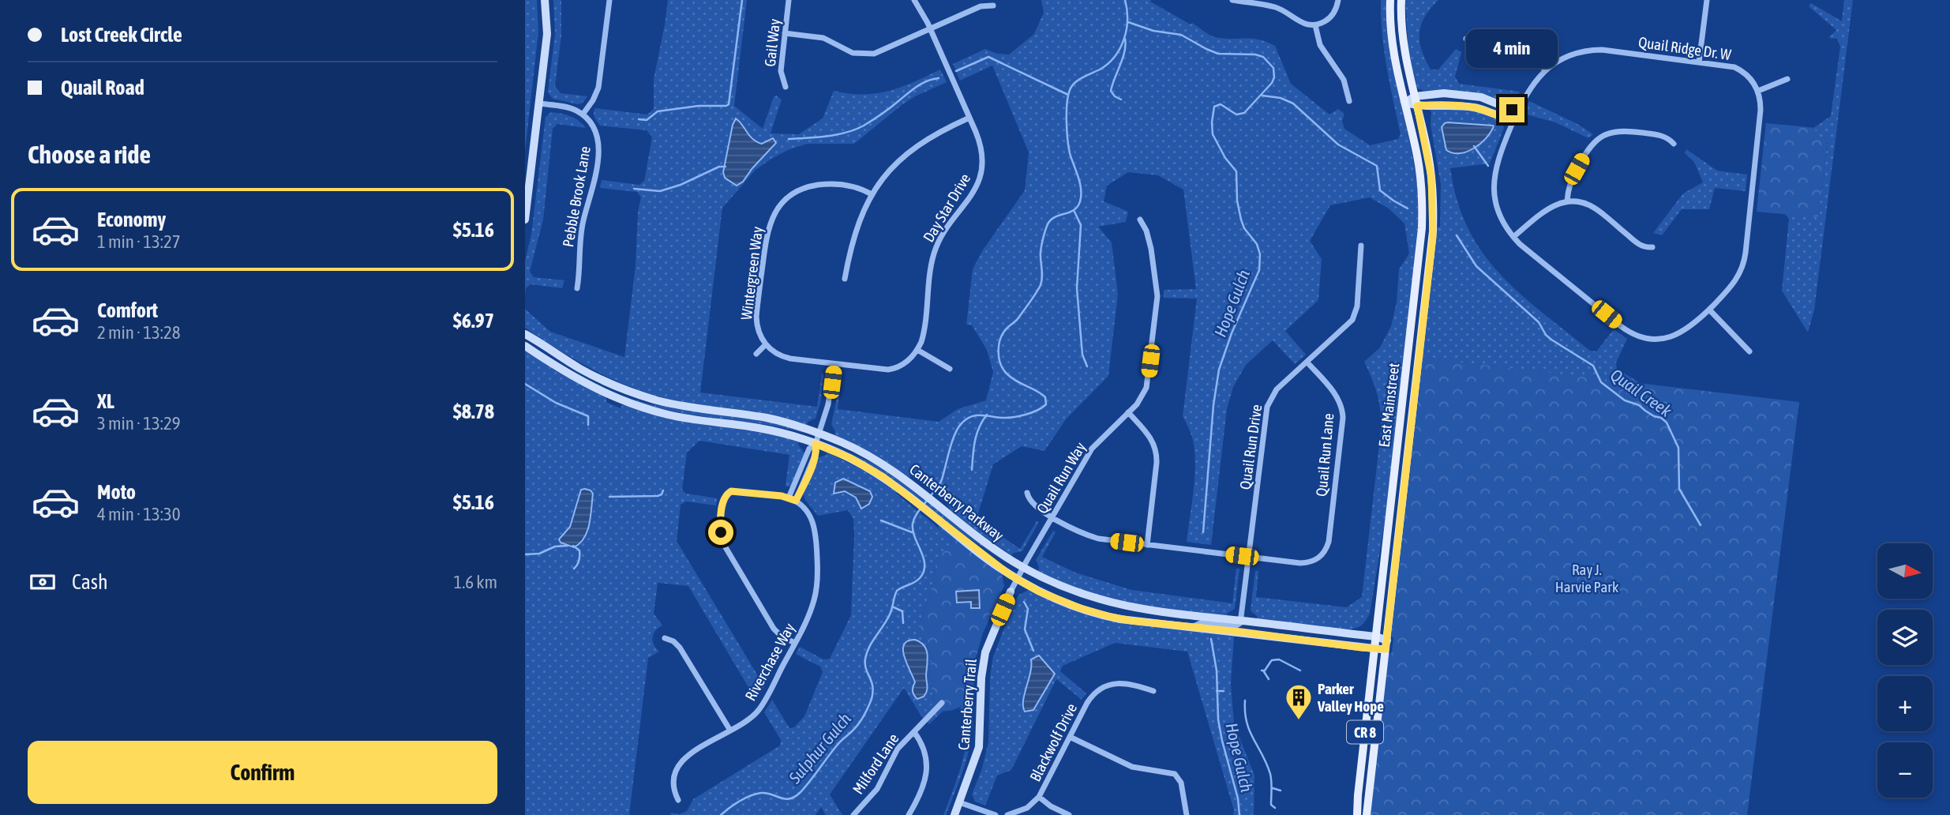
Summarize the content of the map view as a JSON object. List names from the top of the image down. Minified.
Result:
{"streets":{"main road":["East Mainstreet","CR 8"],"street":["Gail Way","Quail Ridge Dr. W","Pebble Brook Lane","Day Star Drive","Wintergreen Way","Quail Run Drive","Quail Run Lane","Quail Run Way","Canterberry Parkway","Riverchase Way","Canterberry Trail","Blackwolf Drive","Milford Lane"]},"crossings":[["East Mainstreet","Canterberry Parkway"],["Quail Run Drive","Quail Run Lane"],["Quail Run Drive","Canterberry Parkway"],["Quail Run Way","Canterberry Parkway"],["Quail Run Way","Canterberry Trail"],["Canterberry Parkway","Canterberry Trail"]],"water":["Hope Gulch","Quail Creek","Sulphur Gulch"],"parks":["Ray J. Harvie Park"],"places":{"building":["Parker Valley Hope"]},"north":"right","page":{"banner":["Lost Creek Circle","Quail Road"],"bubble":"4 min","heading":"Choose a ride","list":[{"name":"Economy","note":"1 min · 13:27","value":"$5.16"},{"name":"Comfort","note":"2 min · 13:28","value":"$6.97"},{"name":"XL","note":"3 min · 13:29","value":"$8.78"},{"name":"Moto","note":"4 min · 13:30","value":"$5.16"}],"map_buttons":["+","−"],"pay":["Cash","1.6 km"],"buttons":"Confirm"}}
